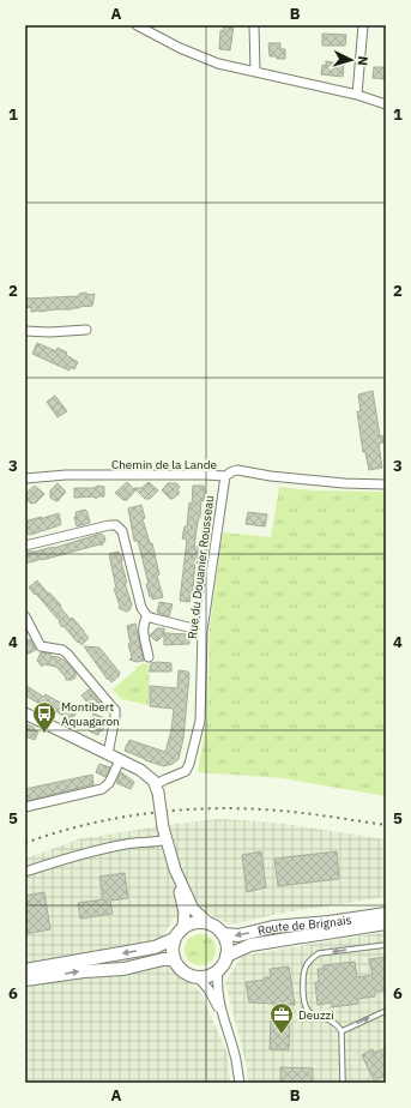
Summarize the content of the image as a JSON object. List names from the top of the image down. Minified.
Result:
{"streets":{"main road":["Route de Brignais"],"street":["Chemin de la Lande","Rue du Douanier Rousseau"]},"crossings":[["Chemin de la Lande","Rue du Douanier Rousseau"]],"places":{"bus stop":["Montibert Aquagaron"],"office":["Deuzzi"]},"north":"right","grid":{"columns":["A","B"],"rows":["1","2","3","4","5","6"]}}
